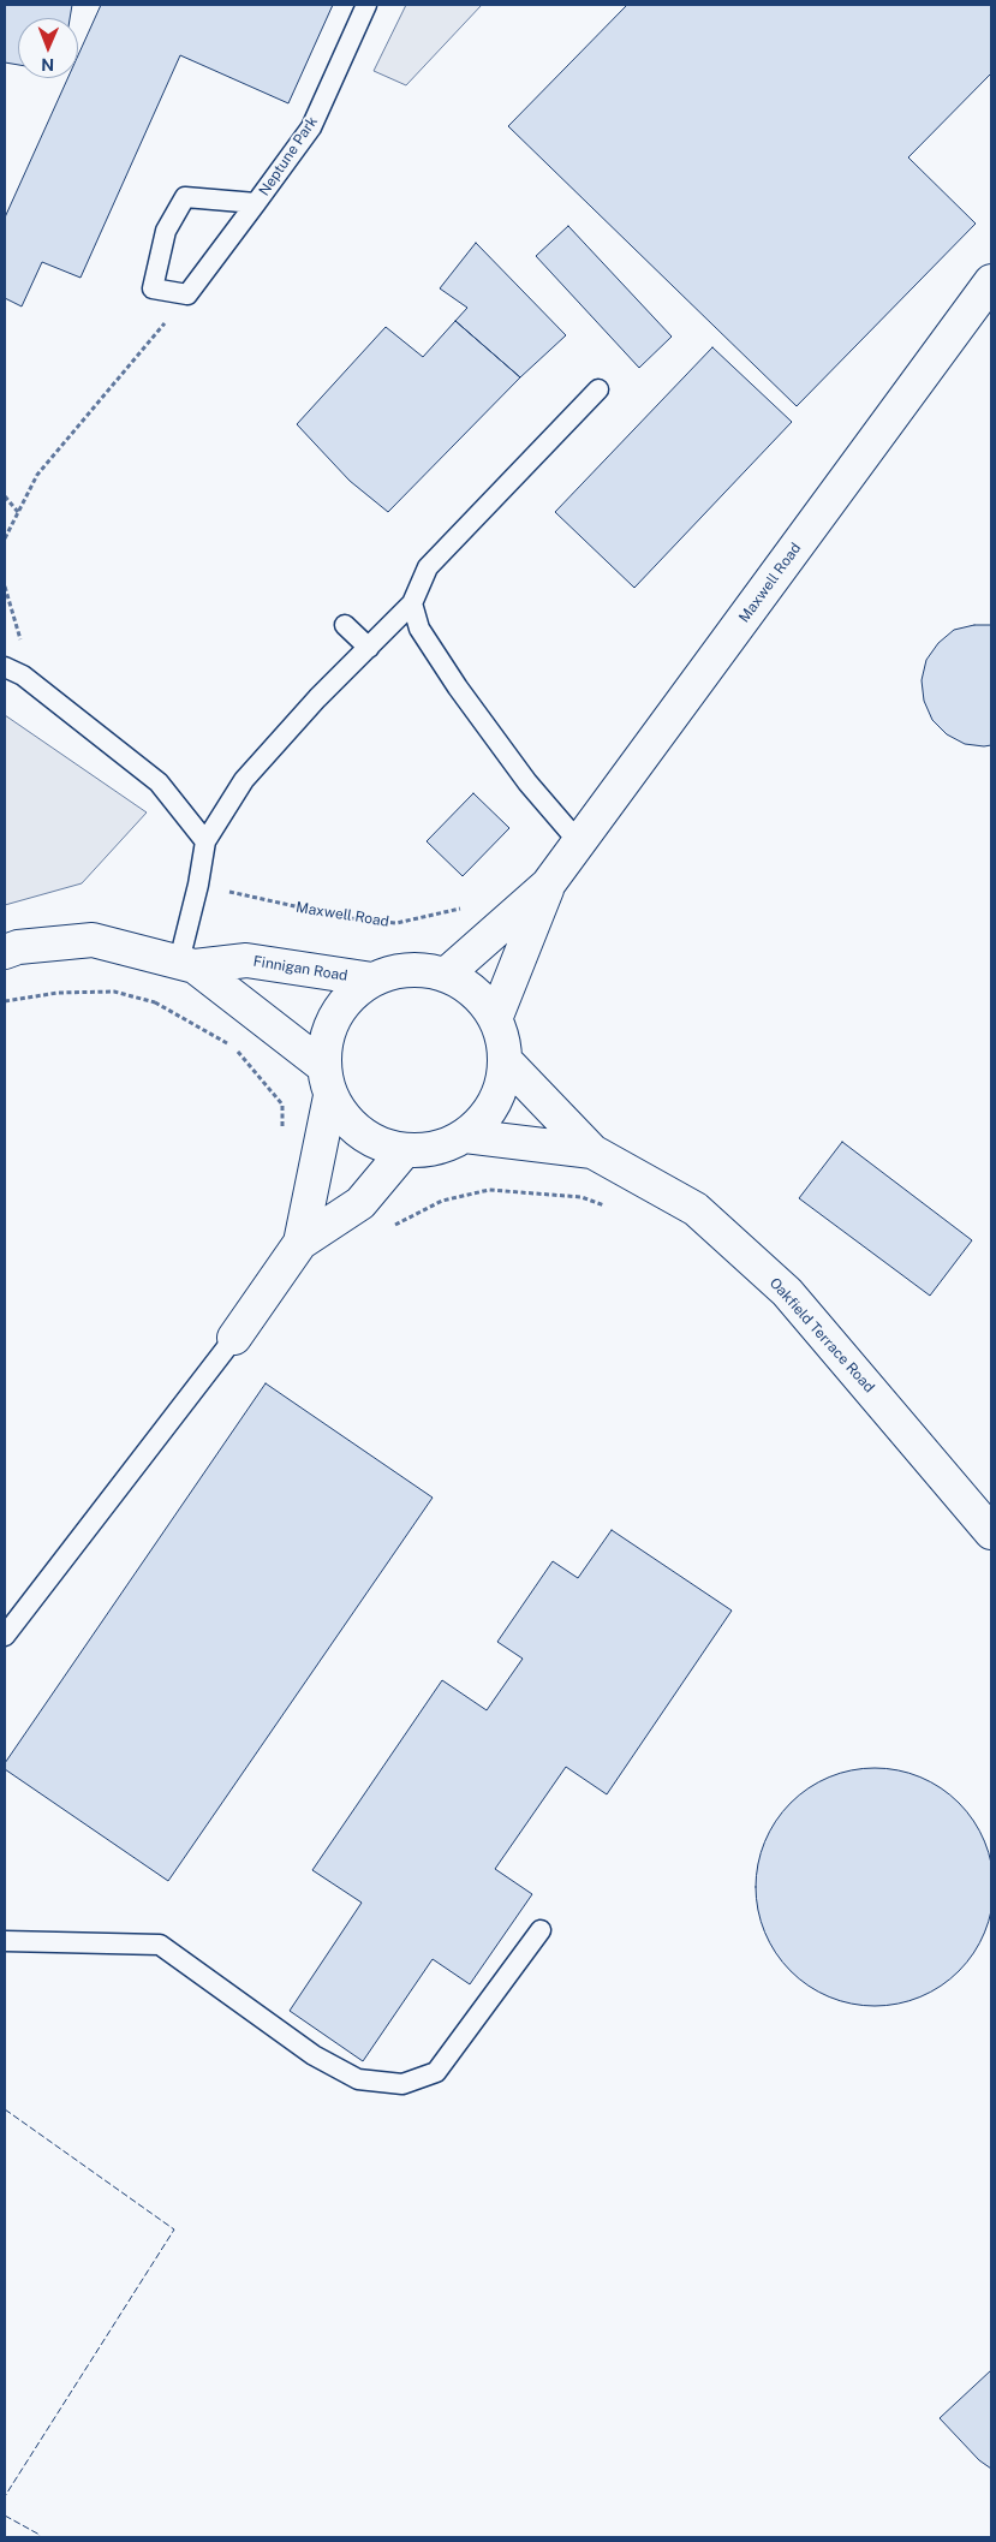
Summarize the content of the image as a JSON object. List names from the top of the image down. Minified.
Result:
{"streets":{"street":["Maxwell Road","Finnigan Road","Oakfield Terrace Road"],"lane":["Neptune Park"]},"crossings":[["Maxwell Road","Finnigan Road"],["Maxwell Road","Oakfield Terrace Road"],["Finnigan Road","Oakfield Terrace Road"]],"north":"bottom"}
